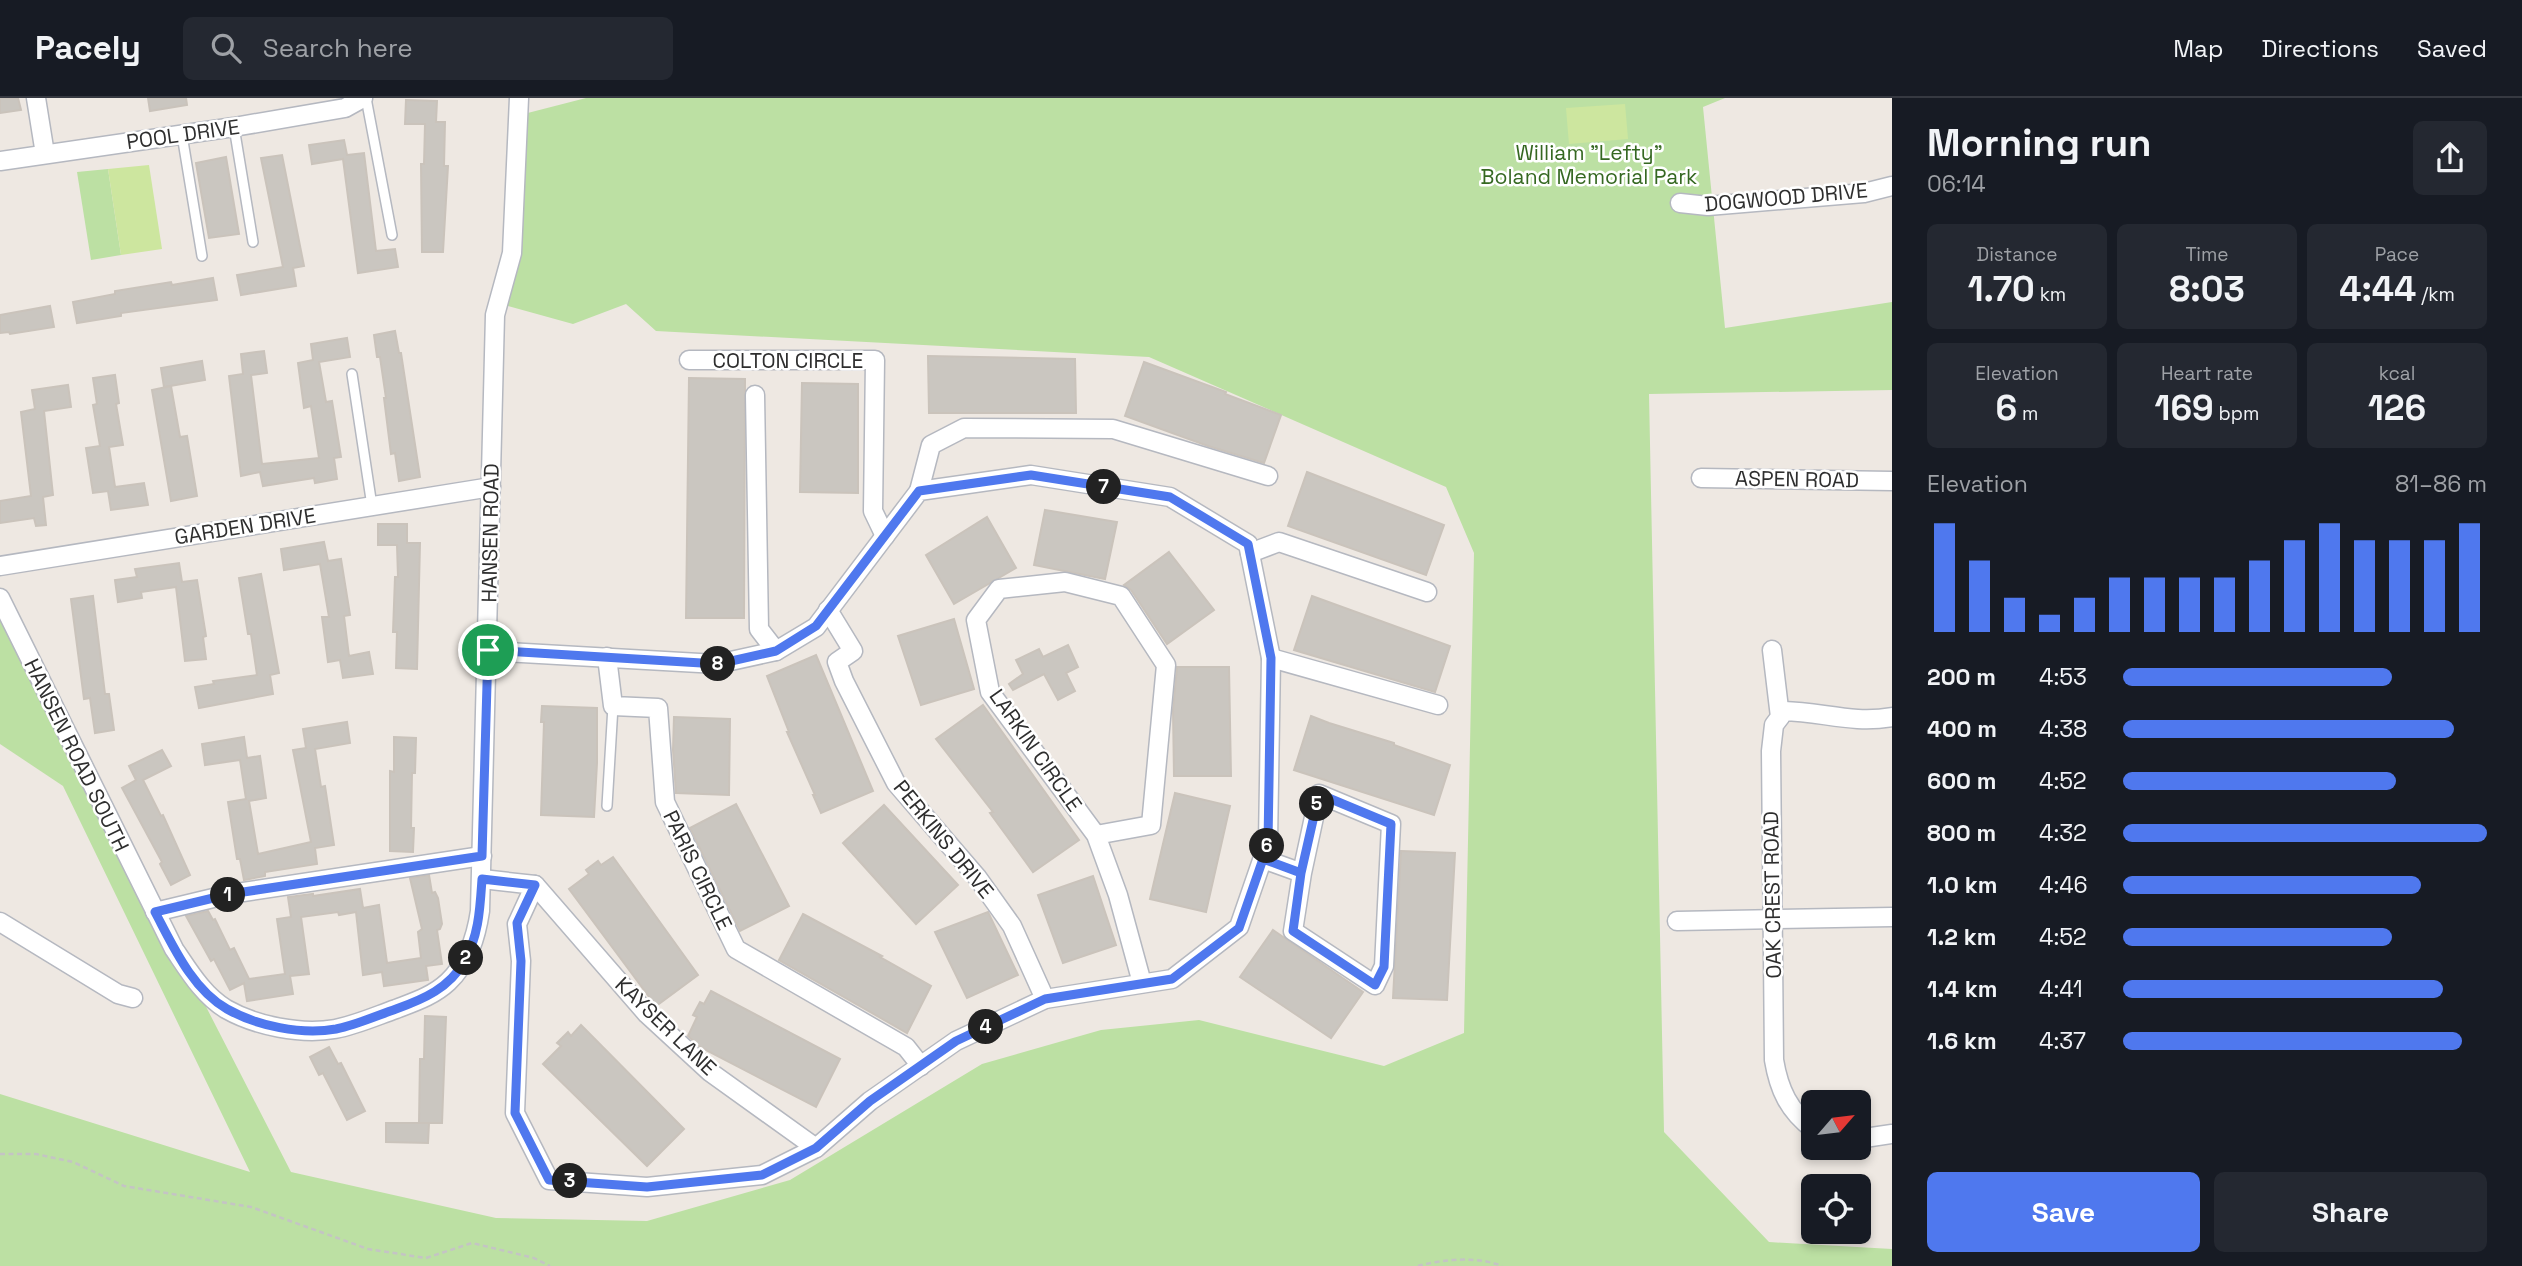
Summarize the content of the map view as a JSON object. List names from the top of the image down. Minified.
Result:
{"streets":{"street":["POOL DRIVE","DOGWOOD DRIVE","COLTON CIRCLE","ASPEN ROAD","GARDEN DRIVE","HANSEN ROAD","LARKIN CIRCLE","HANSEN ROAD SOUTH","PERKINS DRIVE","PARIS CIRCLE","OAK CREST ROAD","KAYSER LANE"]},"crossings":[["GARDEN DRIVE","HANSEN ROAD"],["HANSEN ROAD","HANSEN ROAD SOUTH"]],"parks":["William \"Lefty\" Boland Memorial Park"],"north":"top right","page":{"header":"Pacely","search":"Search here","nav":["Map","Directions","Saved"],"heading":["Morning run","06:14"],"stats":[["Distance","1.70 km"],["Time","8:03"],["Pace","4:44 /km"],["Elevation","6 m"],["Heart rate","169 bpm"],["kcal","126"]],"chart":["Elevation","81–86 m"],"pins":["7","8","5","6","1","2","4","3"],"list":[{"name":"200 m","note":"4:53"},{"name":"400 m","note":"4:38"},{"name":"600 m","note":"4:52"},{"name":"800 m","note":"4:32"},{"name":"1.0 km","note":"4:46"},{"name":"1.2 km","note":"4:52"},{"name":"1.4 km","note":"4:41"},{"name":"1.6 km","note":"4:37"}],"buttons":["Save","Share"]}}
